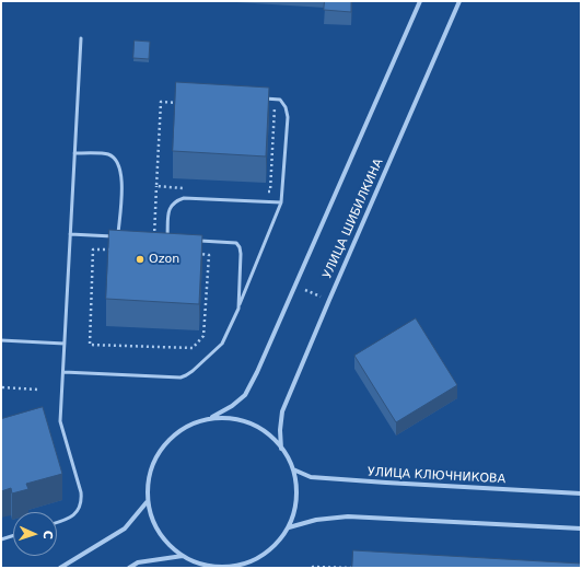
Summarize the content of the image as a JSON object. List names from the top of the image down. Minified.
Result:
{"streets":{"street":["УЛИЦА ШИБИЛКИНА","УЛИЦА КЛЮЧНИКОВА"]},"crossings":[["УЛИЦА ШИБИЛКИНА","УЛИЦА КЛЮЧНИКОВА"]],"places":["Ozon"],"north":"right"}
